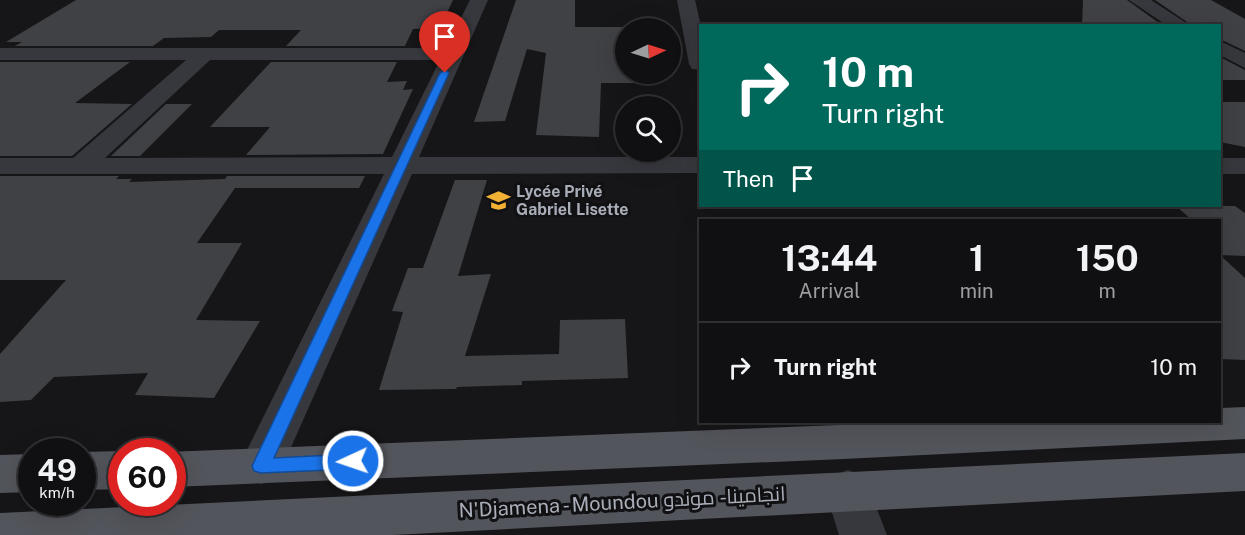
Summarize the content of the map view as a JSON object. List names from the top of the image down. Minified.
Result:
{"streets":{"main road":["N'Djamena - Moundou انجامينا - موندو"]},"places":{"school or university":["Lycée Privé Gabriel Lisette"]},"north":"right","page":{"turn":["10 m","Turn right"],"then":"Then","eta":["13:44","Arrival","1","min","150","m"],"list":[{"name":"Turn right","value":"10 m"}],"speed":"49 km/h","limit":"60"}}
